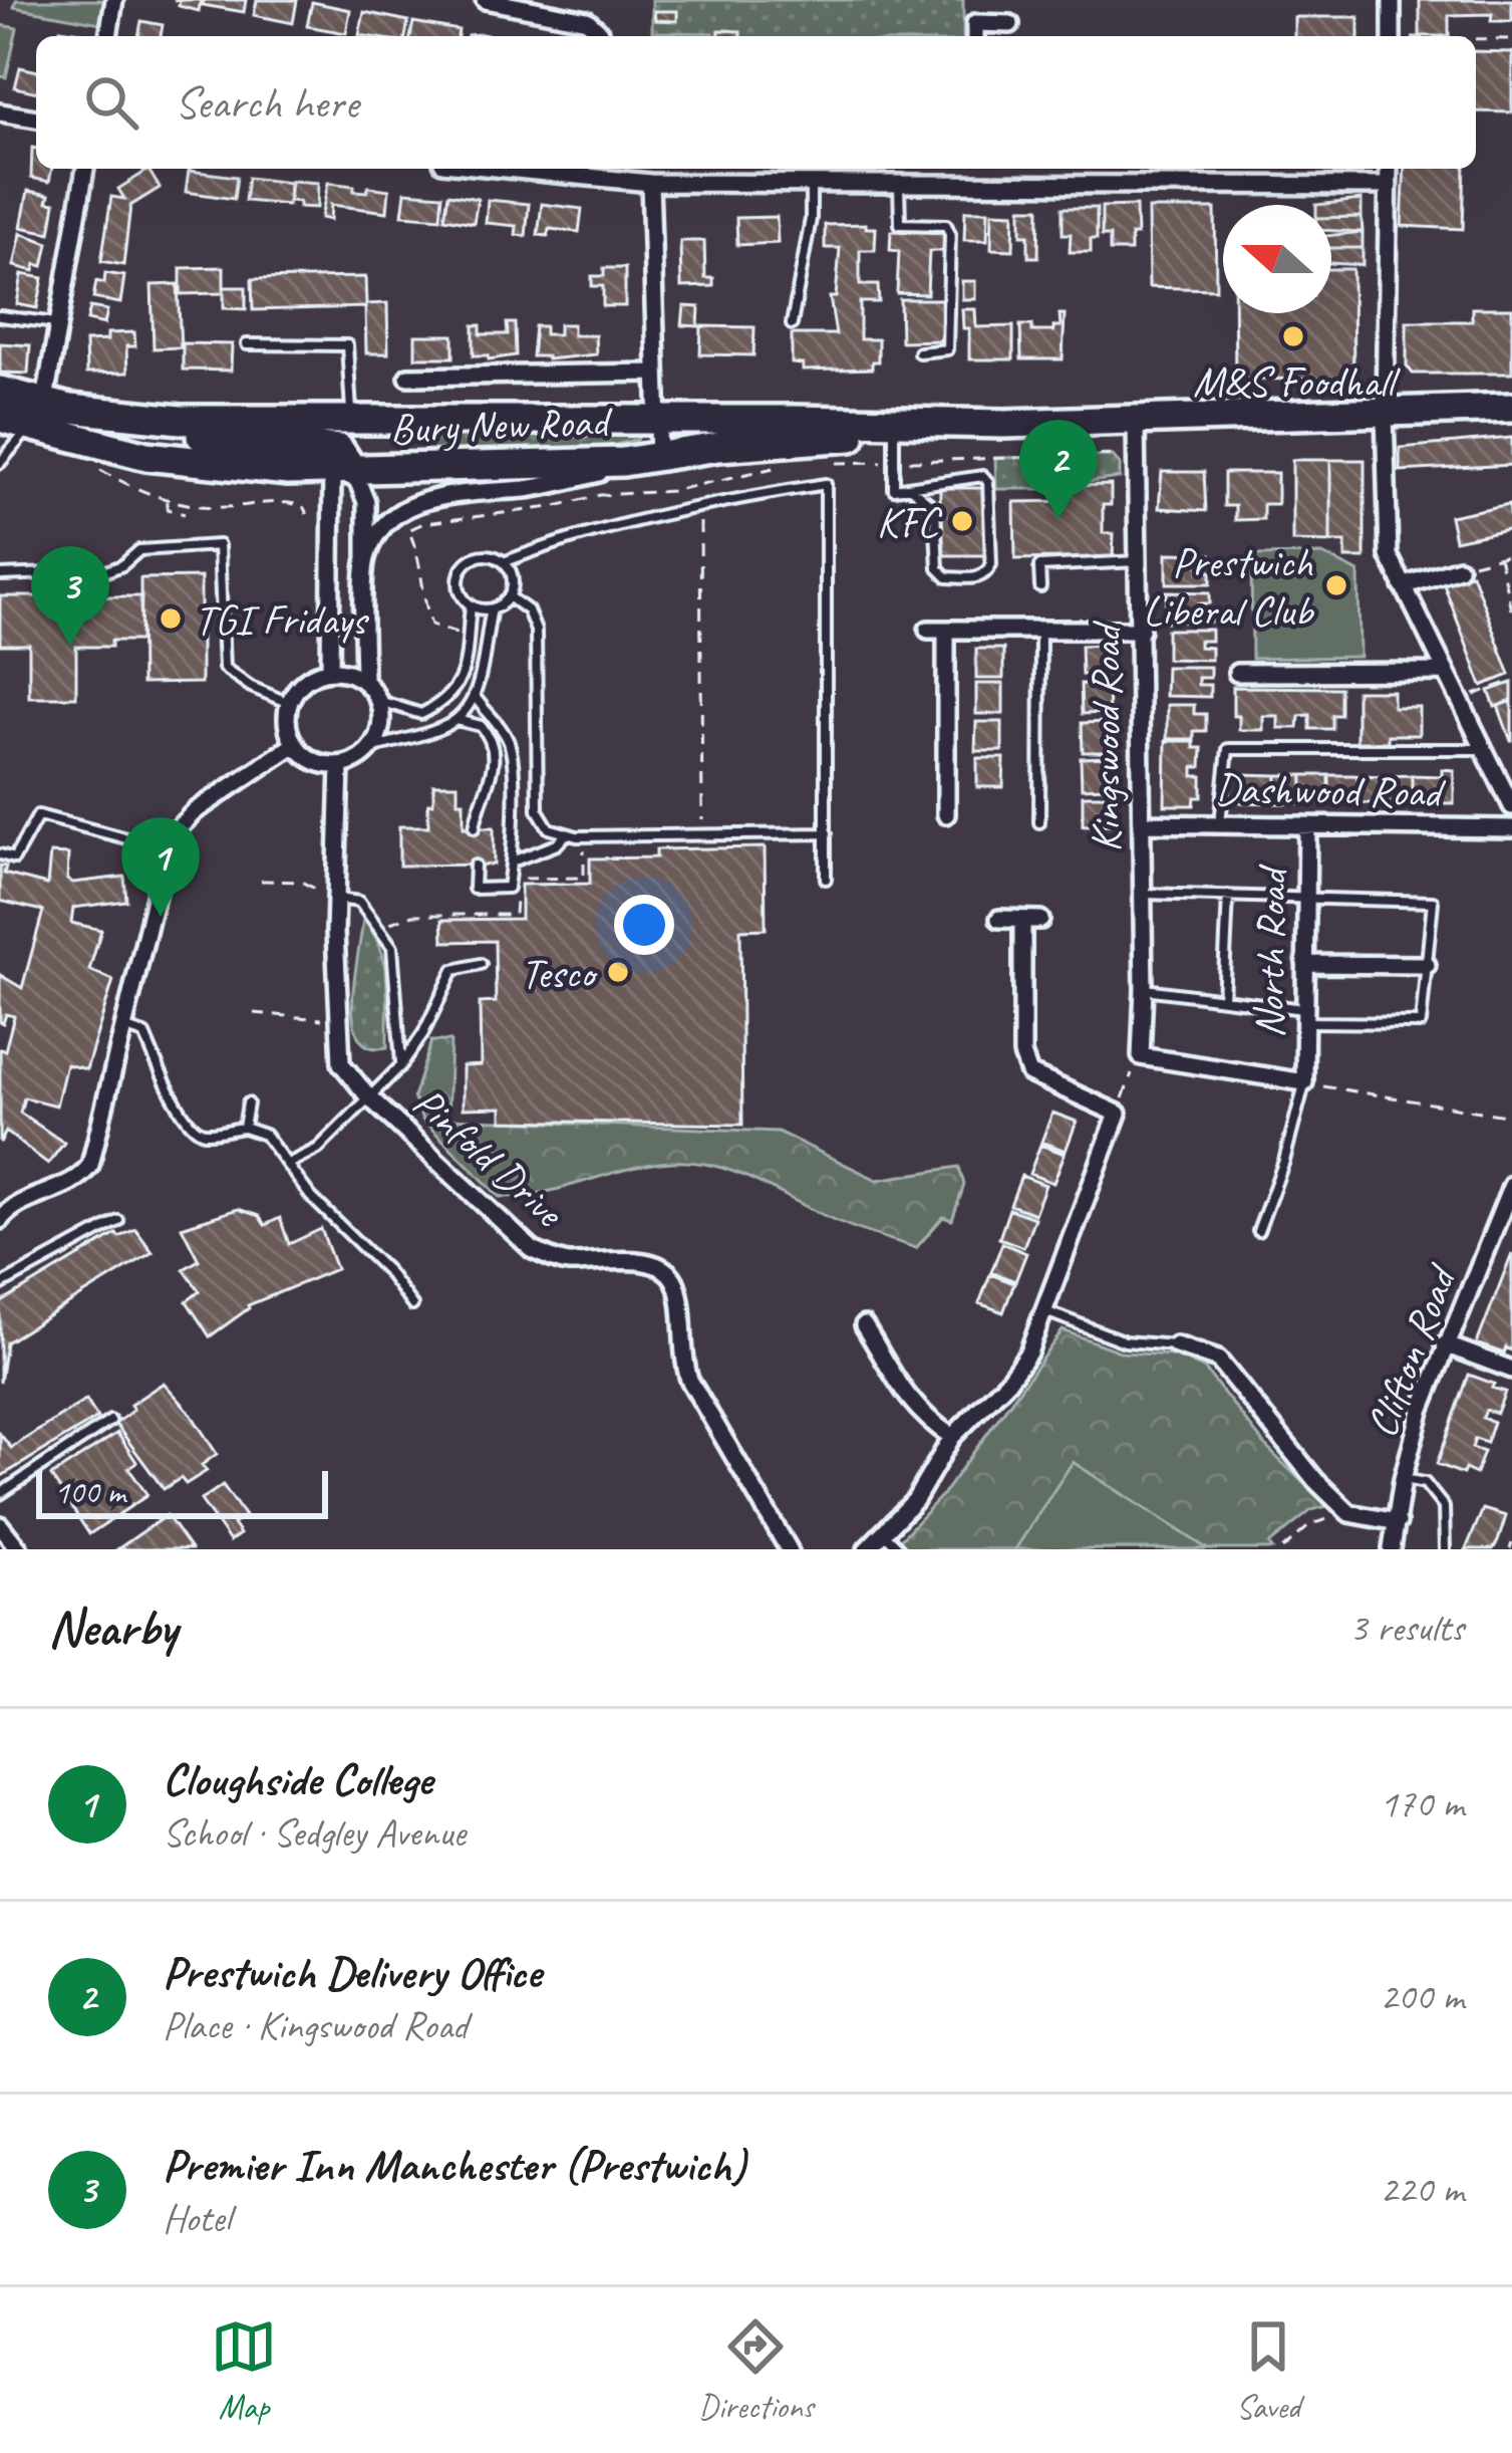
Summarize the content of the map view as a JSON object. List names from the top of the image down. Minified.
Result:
{"streets":{"highway":["Bury New Road"],"street":["Kingswood Road","Dashwood Road","North Road","Pinfold Drive","Clifton Road"]},"crossings":[["Bury New Road","Kingswood Road"],["Kingswood Road","Dashwood Road"],["Dashwood Road","North Road"]],"places":["M&S Foodhall","KFC","Prestwich Liberal Club","TGI Fridays","Tesco"],"scale_bar":"100 m","north":"left","page":{"search":"Search here","pins":["2","3","1"],"scale":"100 m","heading":["Nearby","3 results"],"list":[{"mark":"1","name":"Cloughside College","note":"School · Sedgley Avenue","value":"170 m"},{"mark":"2","name":"Prestwich Delivery Office","note":"Place · Kingswood Road","value":"200 m"},{"mark":"3","name":"Premier Inn Manchester (Prestwich)","note":"Hotel","value":"220 m"}],"nav":["Map","Directions","Saved"]}}
